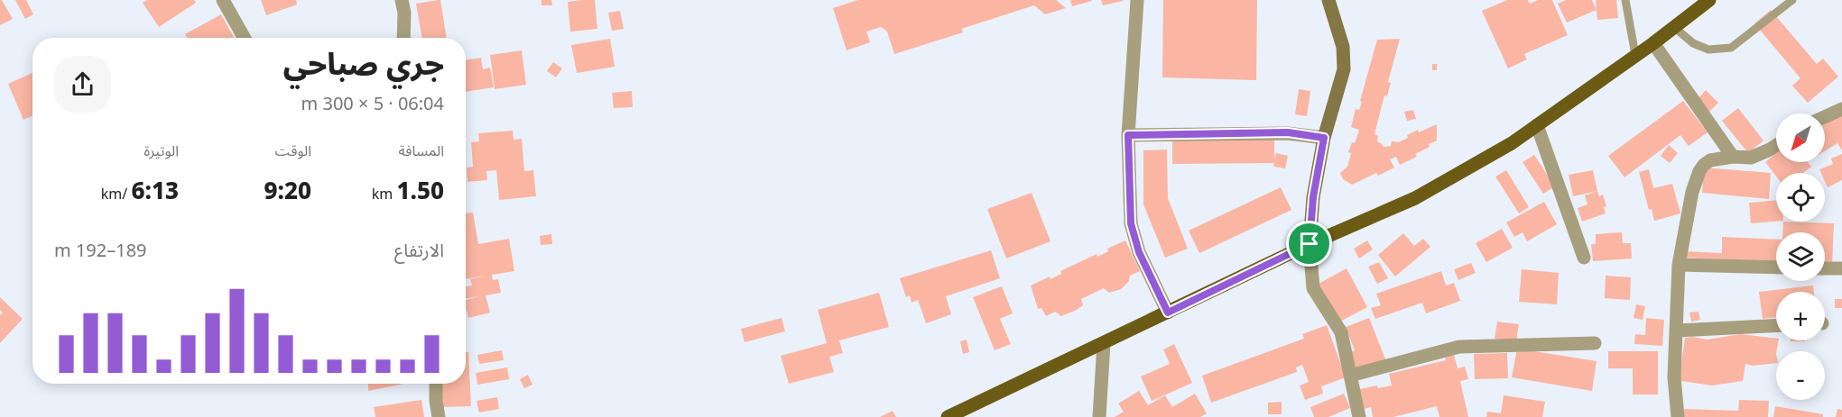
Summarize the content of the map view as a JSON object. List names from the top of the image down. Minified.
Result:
{"north":"bottom left","page":{"heading":["جري صباحي","06:04 · 5 × 300 m"],"map_buttons":["+","−"],"stats":[["المسافة","1.50 km"],["الوقت","9:20"],["الوتيرة","6:13 /km"]],"chart":["الارتفاع","189–192 m"]}}
